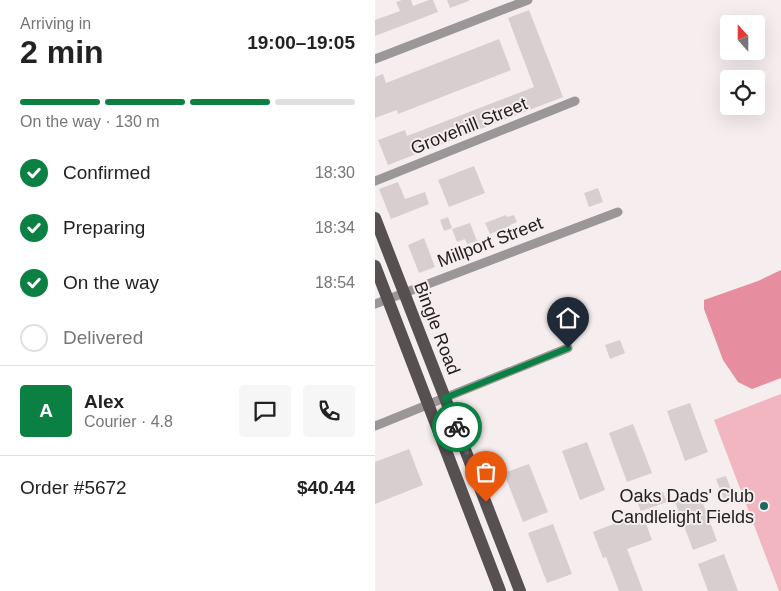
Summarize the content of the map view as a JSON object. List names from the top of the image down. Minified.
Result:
{"streets":{"main road":["Bingle Road"],"street":["Grovehill Street","Millport Street"]},"crossings":[["Millport Street","Bingle Road"]],"places":["Oaks Dads' Club Candlelight Fields"],"north":"top","page":{"heading":["2 min","Arriving in","19:00–19:05"],"panel":["Alex","Courier · 4.8","Order #5672","$40.44"],"bar":"On the way · 130 m","list":[["Confirmed","18:30"],["Preparing","18:34"],["On the way","18:54"],"Delivered"],"round":"A"}}
